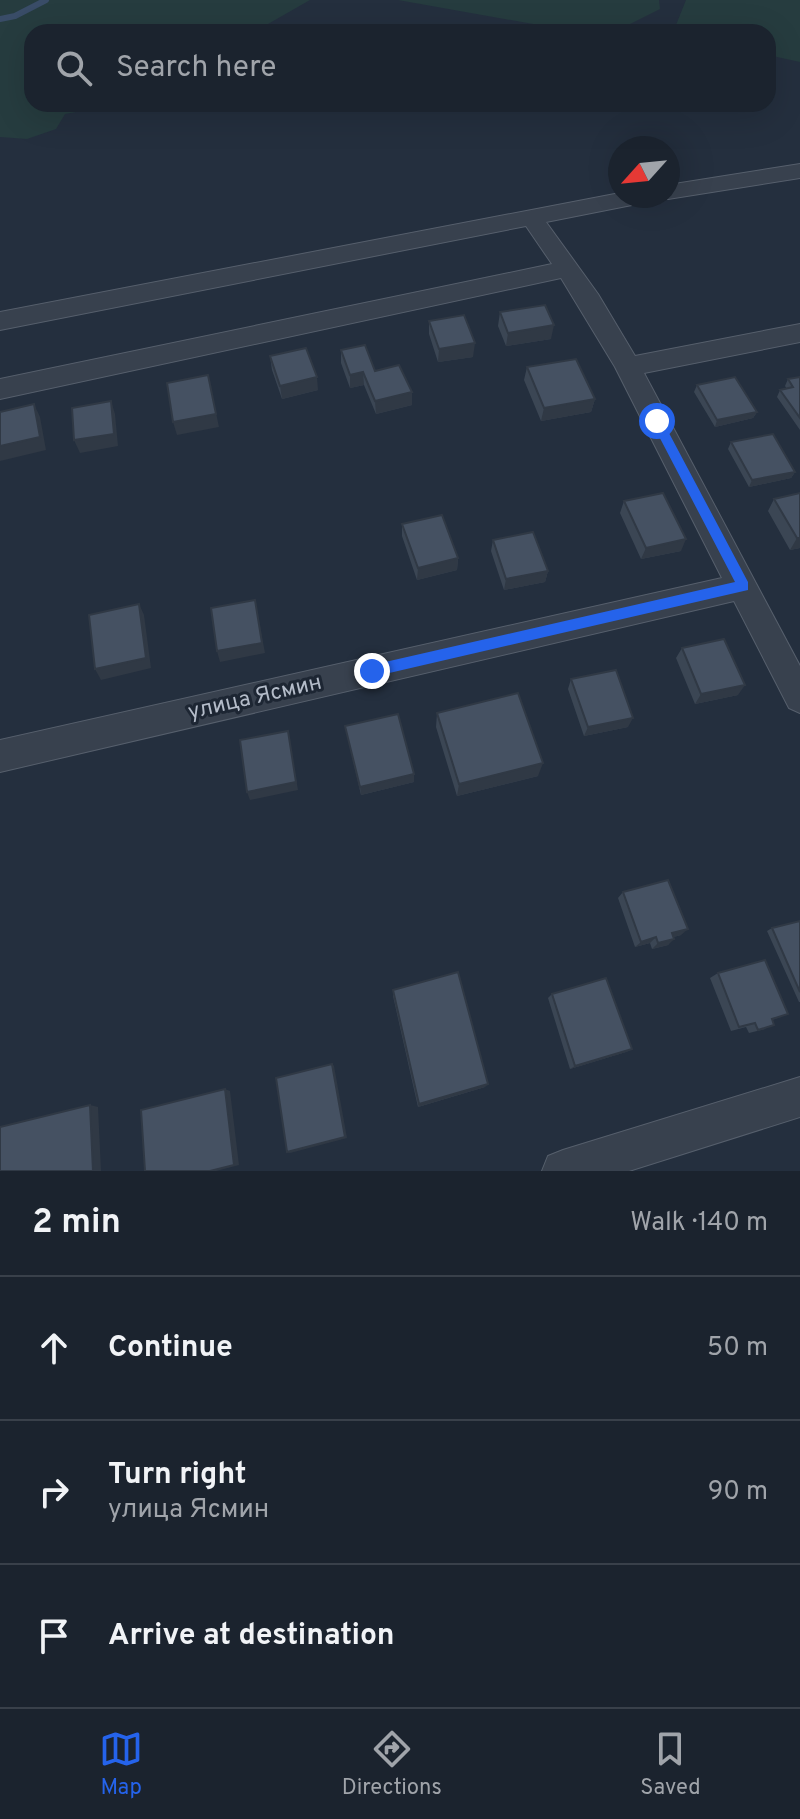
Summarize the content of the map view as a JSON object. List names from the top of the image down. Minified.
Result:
{"streets":{"street":["улица Ясмин"]},"north":"bottom left","page":{"search":"Search here","heading":["2 min","Walk · 140 m"],"list":[["Continue","50 m"],["Turn right","улица Ясмин","90 m"],"Arrive at destination"],"nav":["Map","Directions","Saved"]}}
